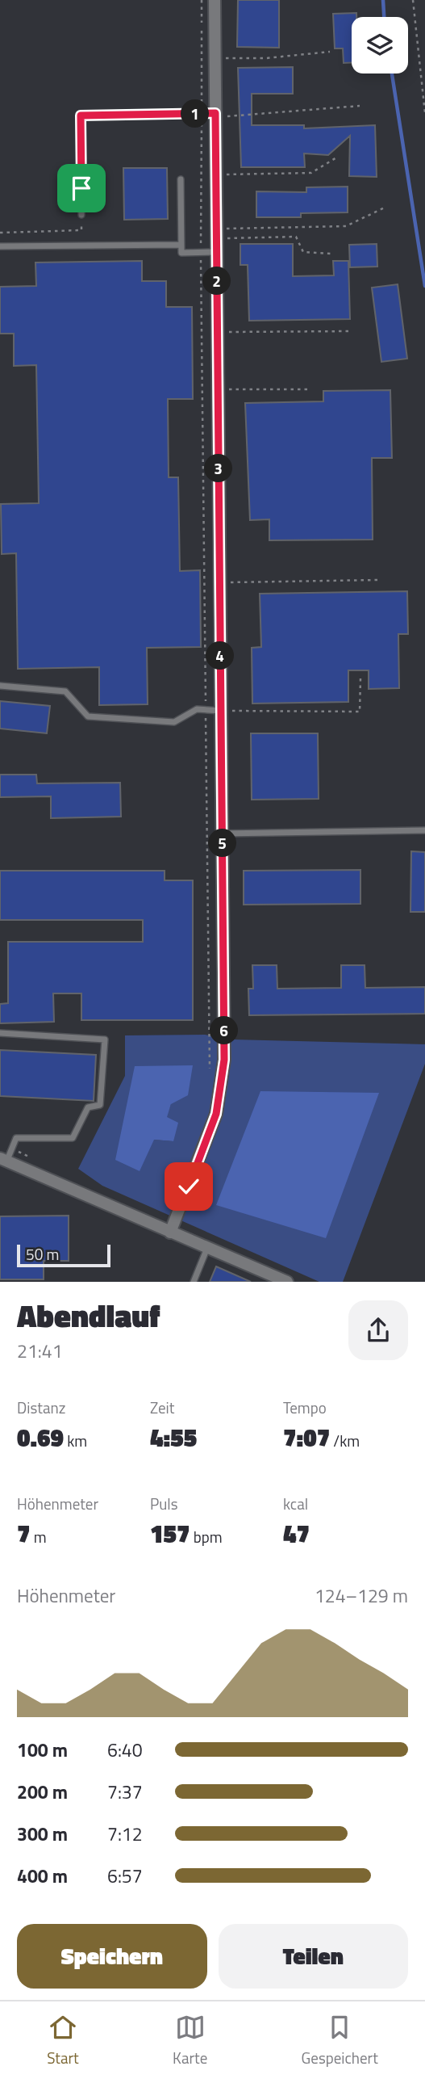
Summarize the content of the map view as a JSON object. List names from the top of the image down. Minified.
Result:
{"scale_bar":"50 m","page":{"pins":["1","2","3","4","5","6"],"scale":"50 m","heading":["Abendlauf","21:41"],"stats":[["Distanz","0.69 km"],["Zeit","4:55"],["Tempo","7:07 /km"],["Höhenmeter","7 m"],["Puls","157 bpm"],["kcal","47"]],"chart":["Höhenmeter","124–129 m"],"list":[{"name":"100 m","note":"6:40"},{"name":"200 m","note":"7:37"},{"name":"300 m","note":"7:12"},{"name":"400 m","note":"6:57"}],"buttons":["Speichern","Teilen"],"tabs":["Start","Karte","Gespeichert"]}}
